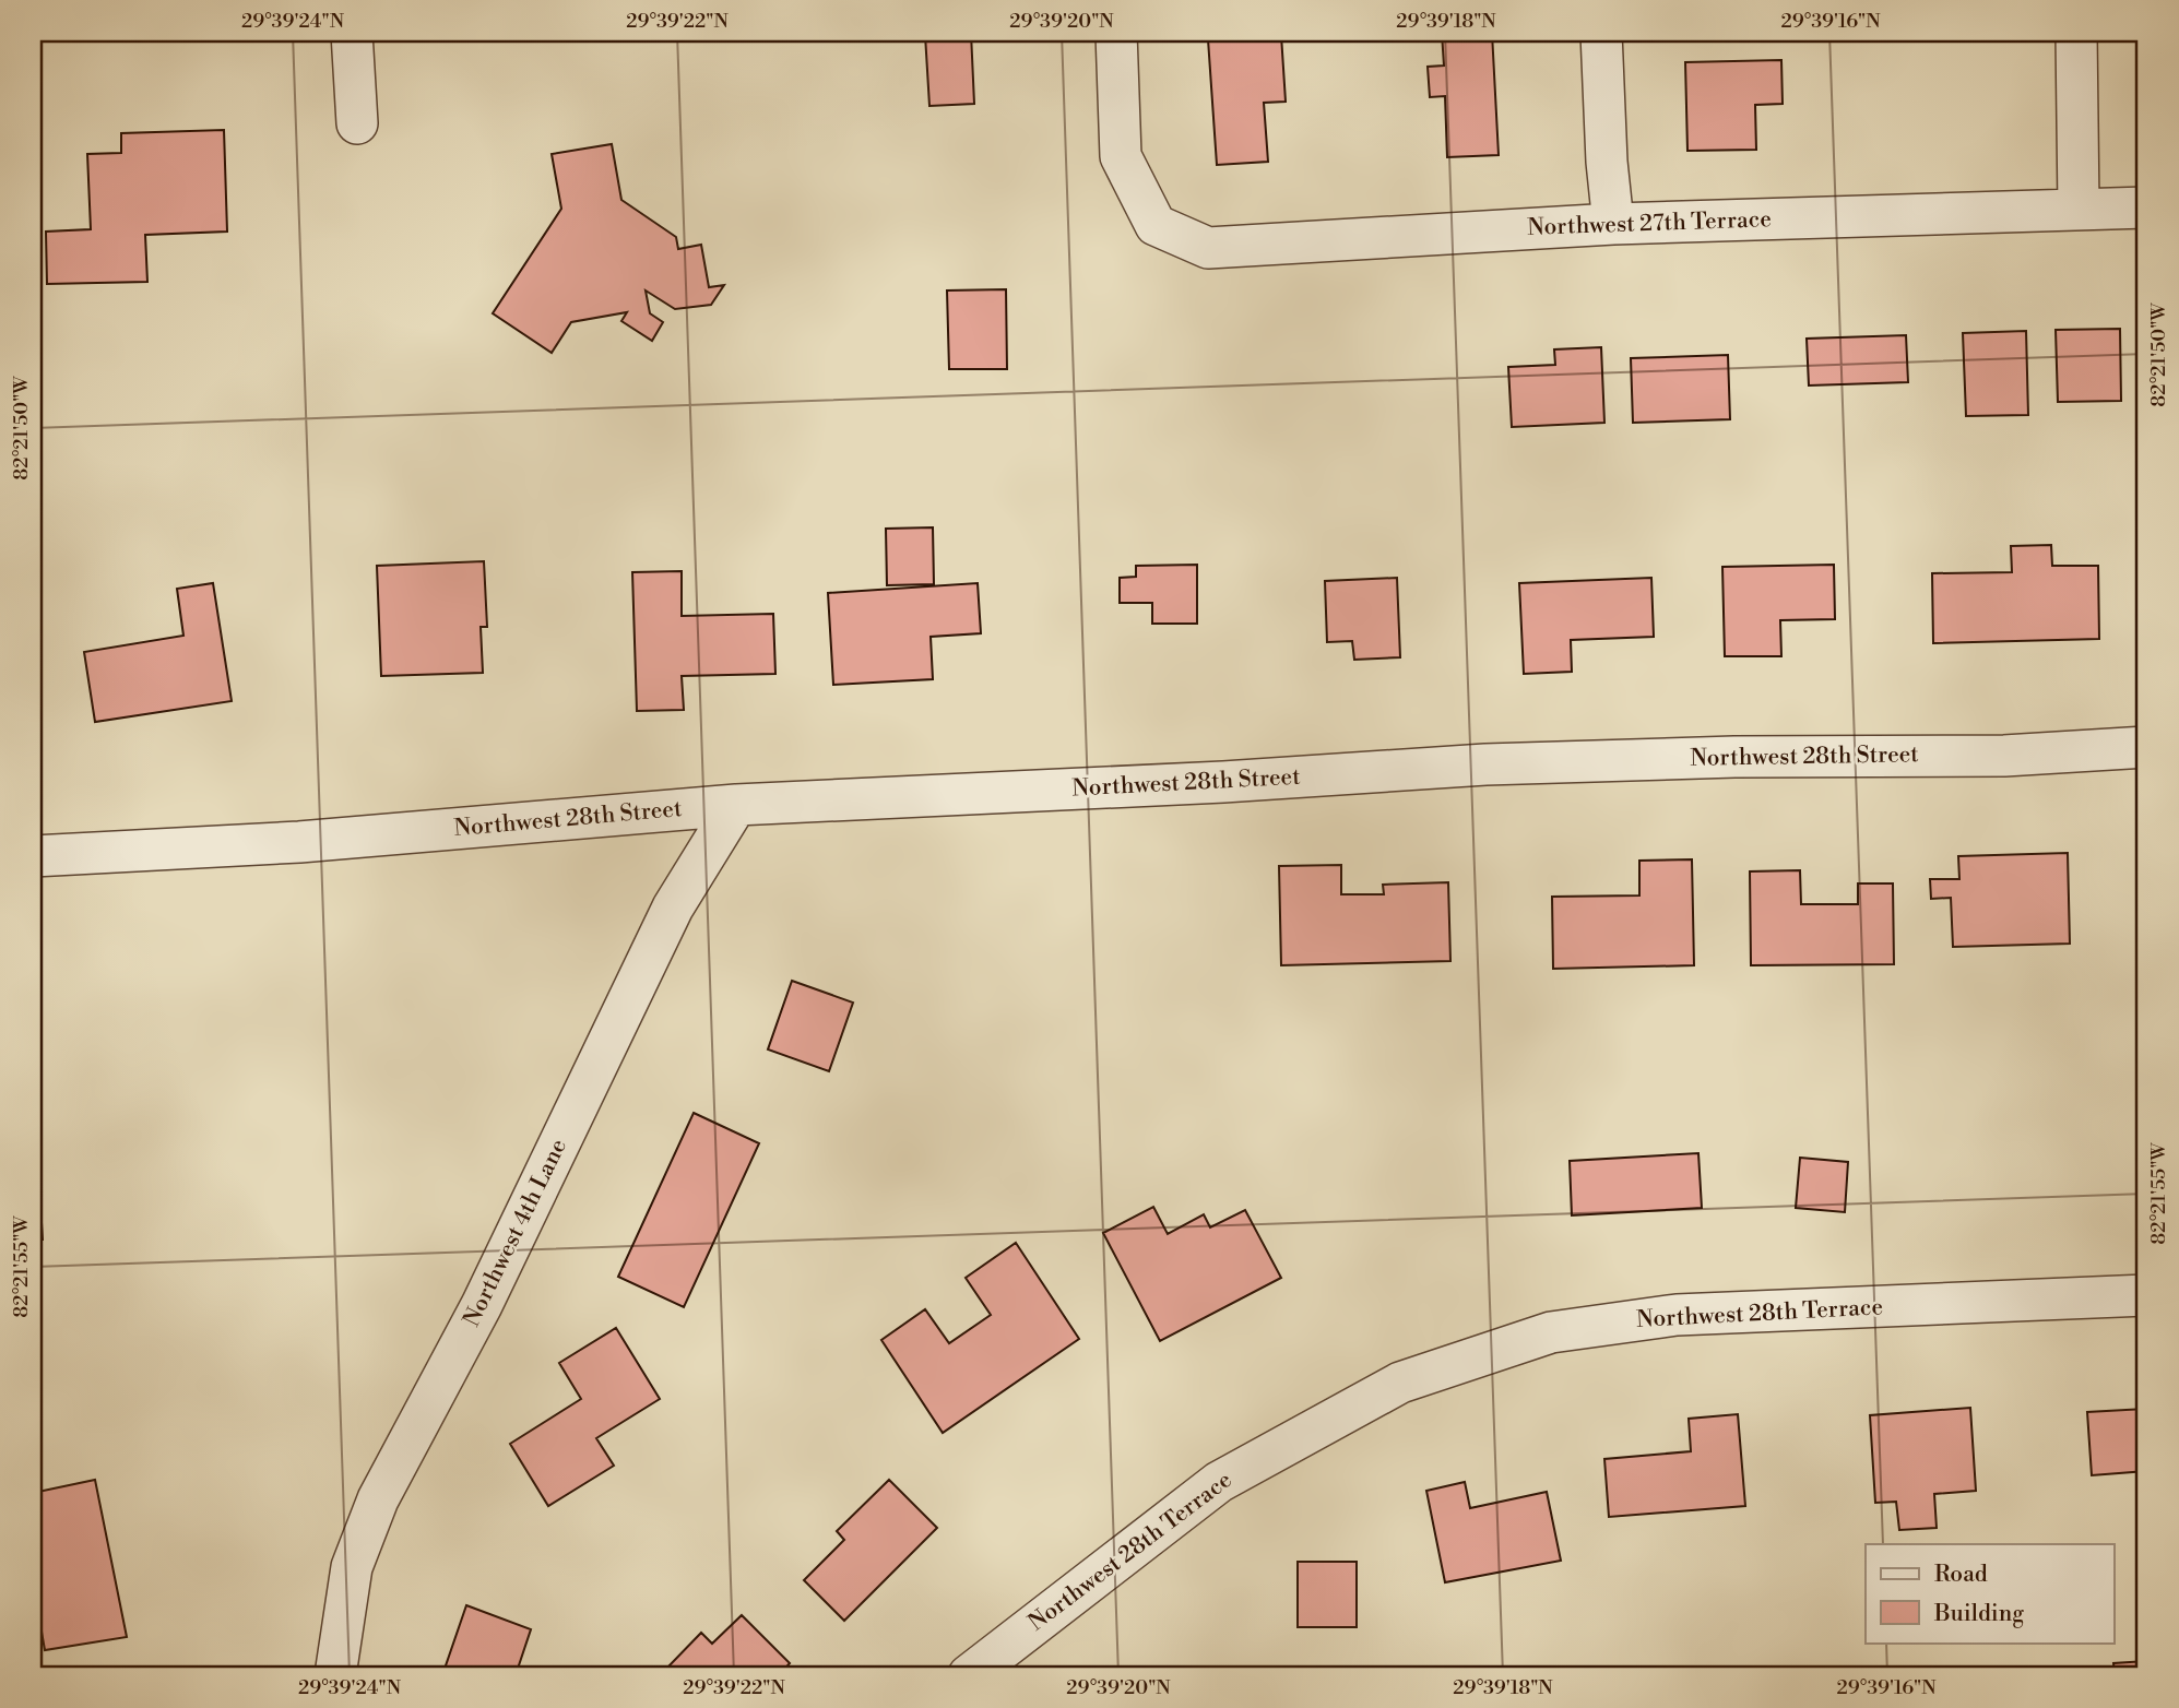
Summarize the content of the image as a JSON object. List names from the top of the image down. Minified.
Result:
{"streets":{"street":["Northwest 27th Terrace","Northwest 28th Street","Northwest 4th Lane","Northwest 28th Terrace"]},"crossings":[["Northwest 28th Street","Northwest 4th Lane"]],"legend":["Road","Building"],"coordinates":["29°39'24\"N","29°39'22\"N","29°39'20\"N","29°39'18\"N","29°39'16\"N","82°21'50\"W","82°21'55\"W"]}
